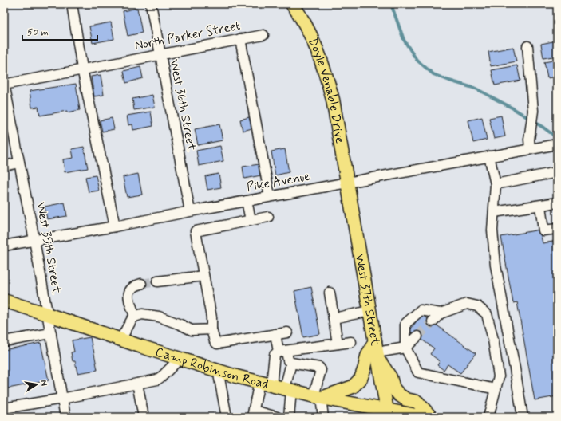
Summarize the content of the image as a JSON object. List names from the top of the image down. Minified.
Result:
{"streets":{"main road":["Doyle Venable Drive","West 37th Street","Camp Robinson Road"],"street":["North Parker Street","West 36th Street","Pike Avenue","West 35th Street"]},"crossings":[["North Parker Street","West 36th Street"],["North Parker Street","West 35th Street"],["Doyle Venable Drive","Pike Avenue"],["Doyle Venable Drive","West 37th Street"],["West 36th Street","Pike Avenue"],["Pike Avenue","West 35th Street"],["Pike Avenue","West 37th Street"],["West 35th Street","Camp Robinson Road"],["West 37th Street","Camp Robinson Road"]],"scale_bar":"50 m","north":"right"}
